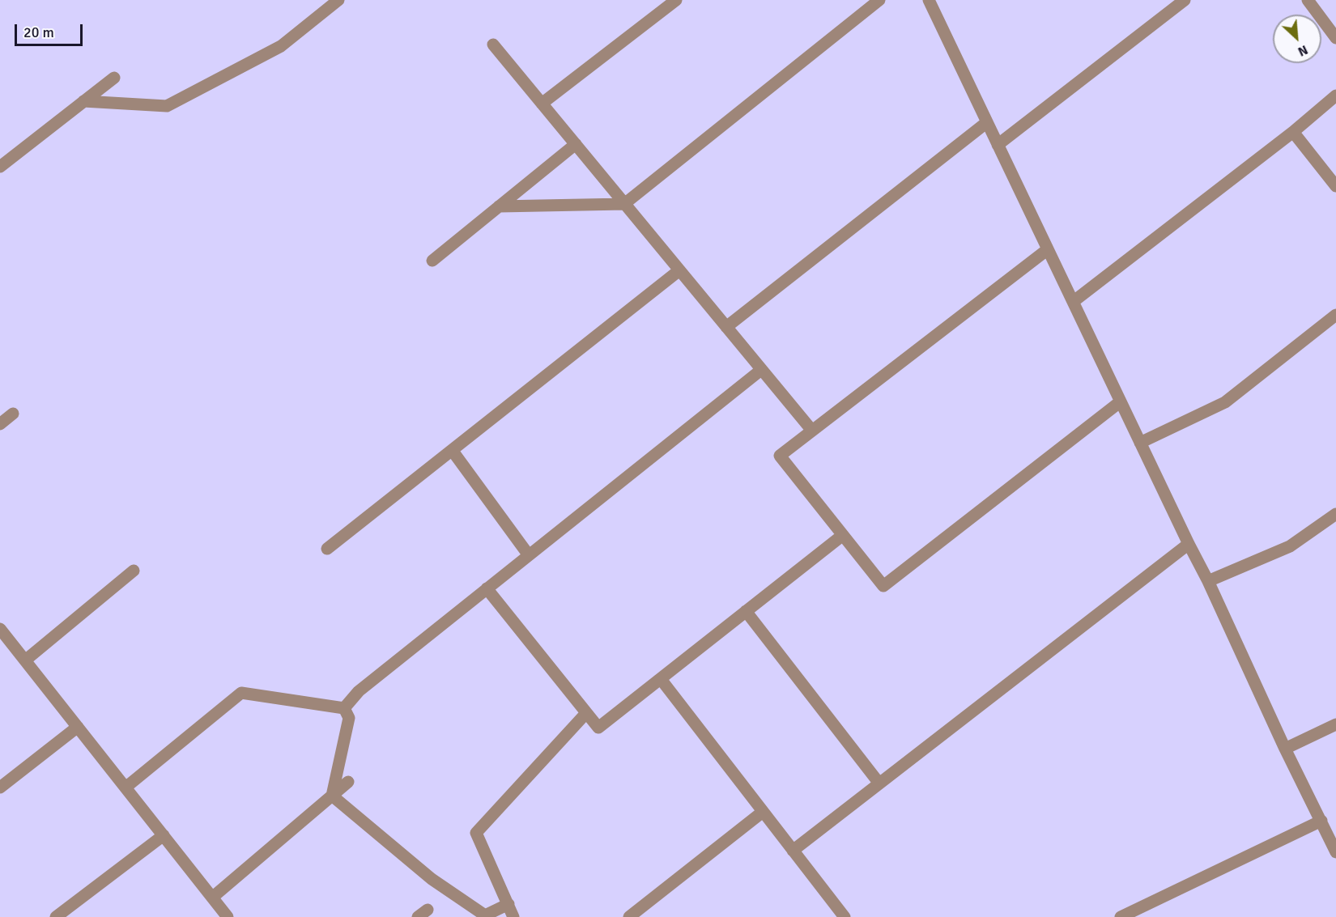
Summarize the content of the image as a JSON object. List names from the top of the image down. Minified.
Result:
{"scale_bar":"20 m","north":"bottom right"}
